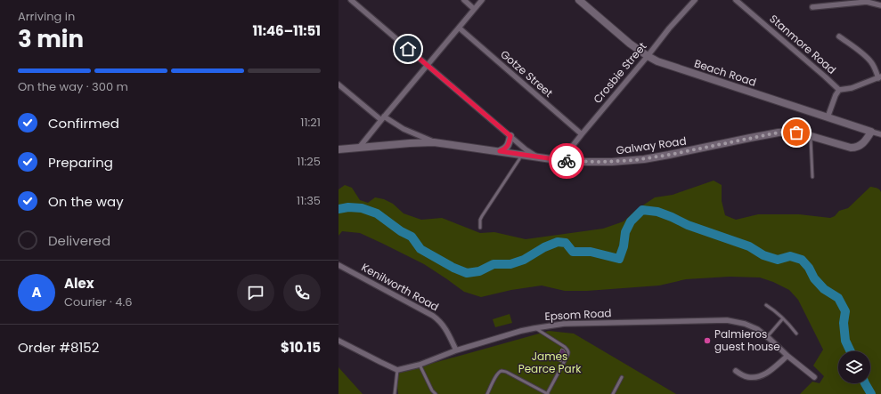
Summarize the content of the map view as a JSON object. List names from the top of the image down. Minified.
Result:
{"streets":{"street":["Stanmore Road","Crosbie Street","Beach Road","Gotze Street","Galway Road","Kenilworth Road","Epsom Road"]},"crossings":[["Crosbie Street","Beach Road"],["Crosbie Street","Gotze Street"],["Crosbie Street","Galway Road"],["Beach Road","Galway Road"],["Kenilworth Road","Epsom Road"]],"parks":["James Pearce Park"],"places":["Palmieros guest house"],"page":{"heading":["3 min","Arriving in","11:46–11:51"],"panel":["Alex","Courier · 4.6","Order #8152","$10.15"],"bar":"On the way · 300 m","list":[["Confirmed","11:21"],["Preparing","11:25"],["On the way","11:35"],"Delivered"],"round":"A"}}
